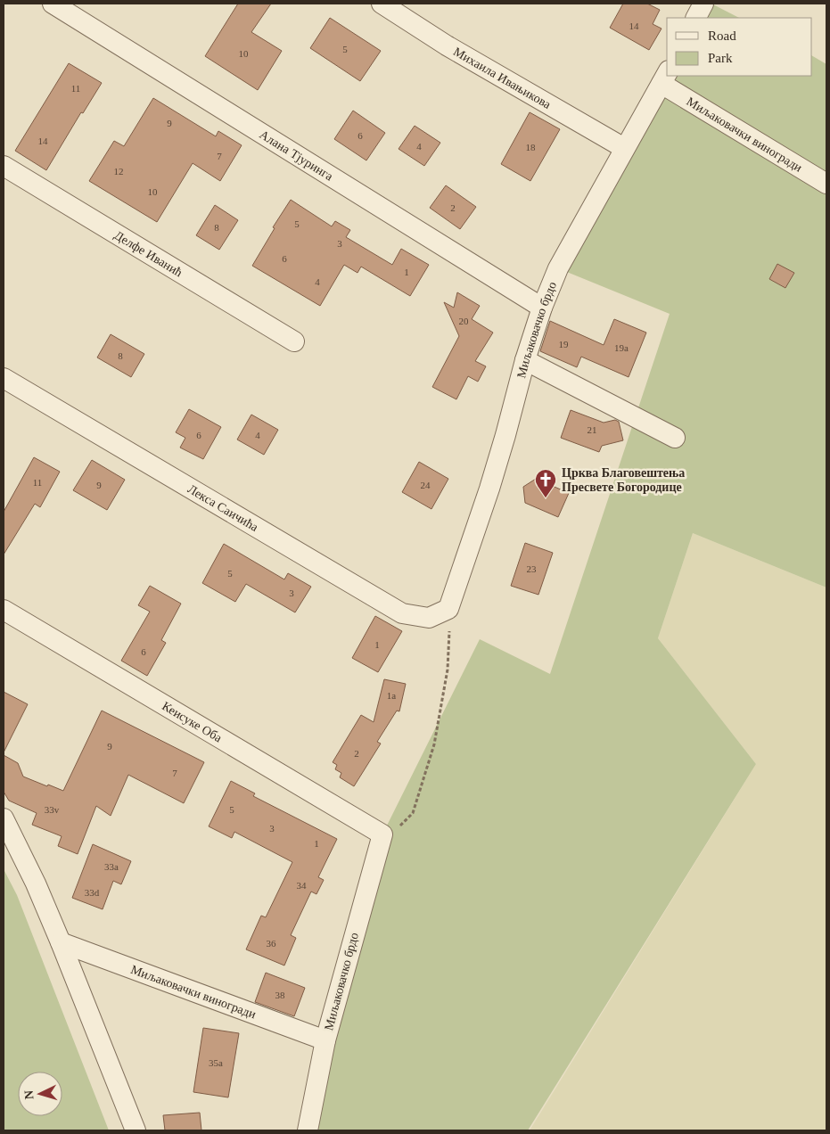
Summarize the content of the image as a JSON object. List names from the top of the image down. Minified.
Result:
{"streets":{"street":["Михаила Ивањикова","Миљаковачки виногради","Алана Тјуринга","Делфе Иванић","Миљаковачко брдо","Лекса Саичића","Кеисуке Оба"]},"crossings":[["Михаила Ивањикова","Миљаковачко брдо"],["Миљаковачки виногради","Миљаковачко брдо"],["Алана Тјуринга","Миљаковачко брдо"],["Миљаковачко брдо","Лекса Саичића"],["Миљаковачко брдо","Кеисуке Оба"]],"places":{"church":["Црква Благовештења Пресвете Богородице"]},"house_numbers":["14","5","10","11","9","6","14","4","18","7","12","10","2","5","8","3","6","1","4","20","19","19a","8","21","6","4","11","9","24","23","5","3","1","6","1a","9","2","7","33v","5","3","1","33a","34","33d","36","38","35a"],"legend":["Road","Park"],"north":"left"}
